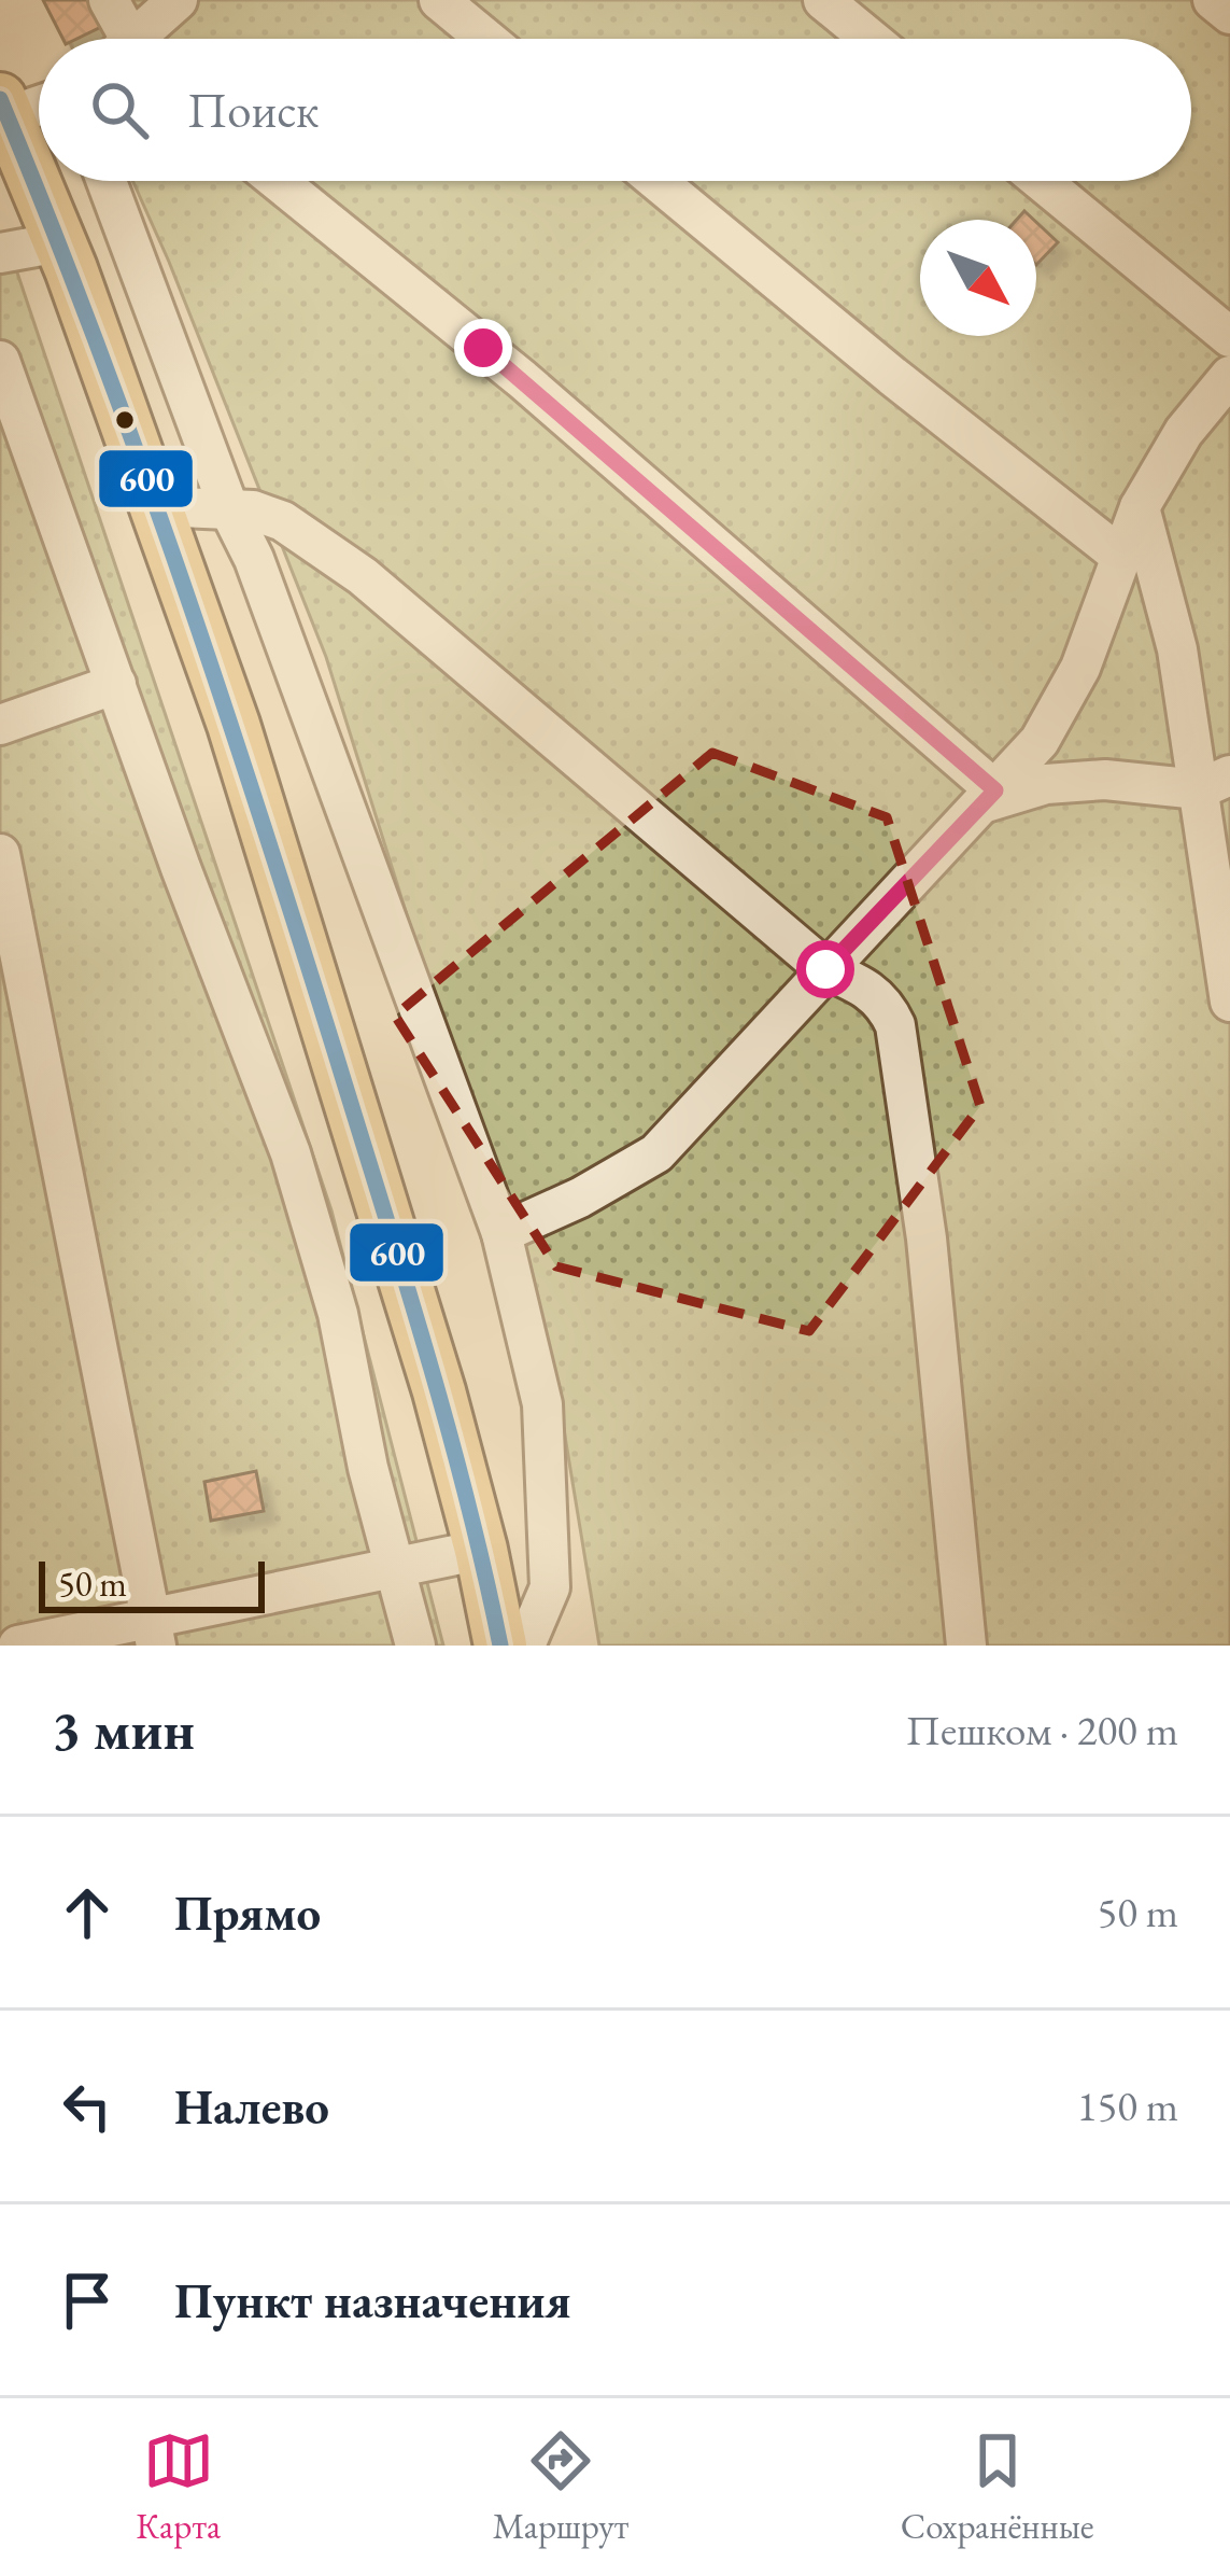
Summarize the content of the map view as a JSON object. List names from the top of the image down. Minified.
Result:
{"lines":["transit line 600"],"scale_bar":"50 m","north":"bottom right","page":{"search":"Поиск","scale":"50 m","heading":["3 мин","Пешком · 200 m"],"list":[["Прямо","50 m"],["Налево","150 m"],"Пункт назначения"],"nav":["Карта","Маршрут","Сохранённые"]}}
